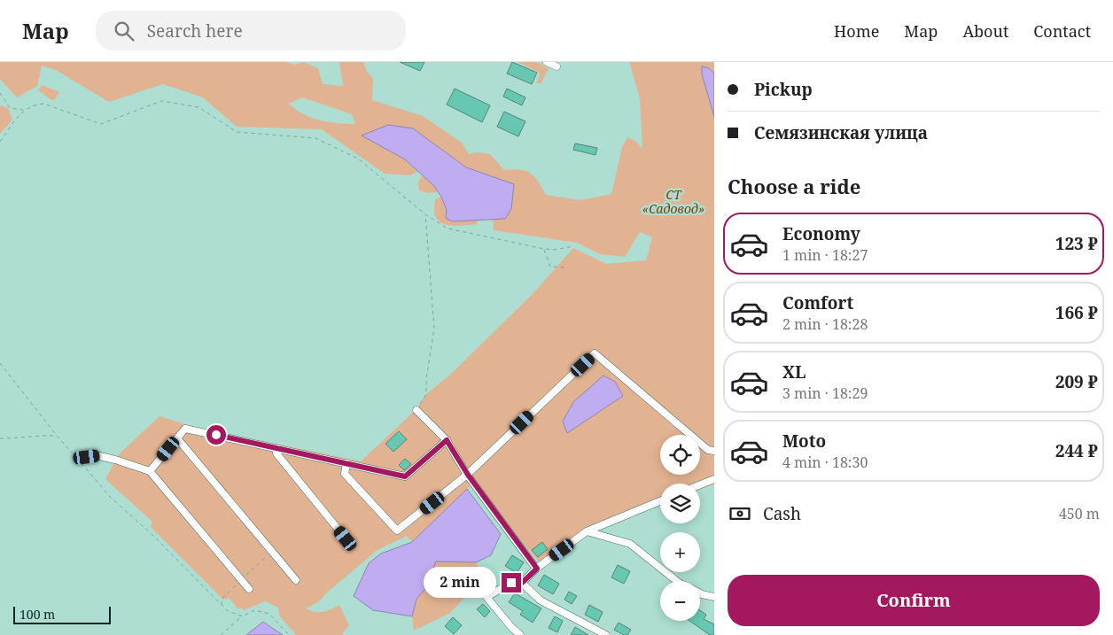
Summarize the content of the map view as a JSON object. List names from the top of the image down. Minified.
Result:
{"parks":["СТ «Садовод»"],"scale_bar":"100 m","page":{"header":"Map","search":"Search here","nav":["Home","Map","About","Contact"],"banner":["Pickup","Семязинская улица"],"heading":"Choose a ride","list":[{"name":"Economy","note":"1 min · 18:27","value":"123 ₽"},{"name":"Comfort","note":"2 min · 18:28","value":"166 ₽"},{"name":"XL","note":"3 min · 18:29","value":"209 ₽"},{"name":"Moto","note":"4 min · 18:30","value":"244 ₽"}],"map_buttons":["+","−"],"pay":["Cash","450 m"],"buttons":"Confirm","bubble":"2 min","scale":"100 m"}}
